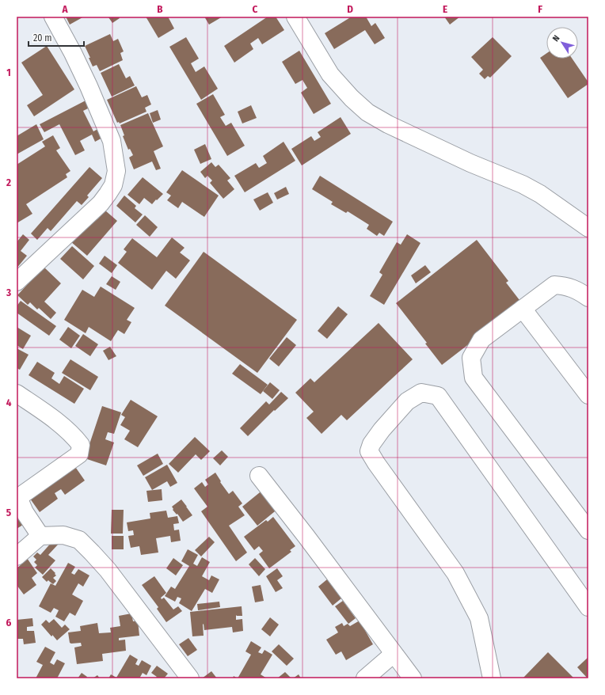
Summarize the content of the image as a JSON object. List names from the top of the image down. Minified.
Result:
{"scale_bar":"20 m","north":"top left","grid":{"columns":["A","B","C","D","E","F"],"rows":["1","2","3","4","5","6"]}}
